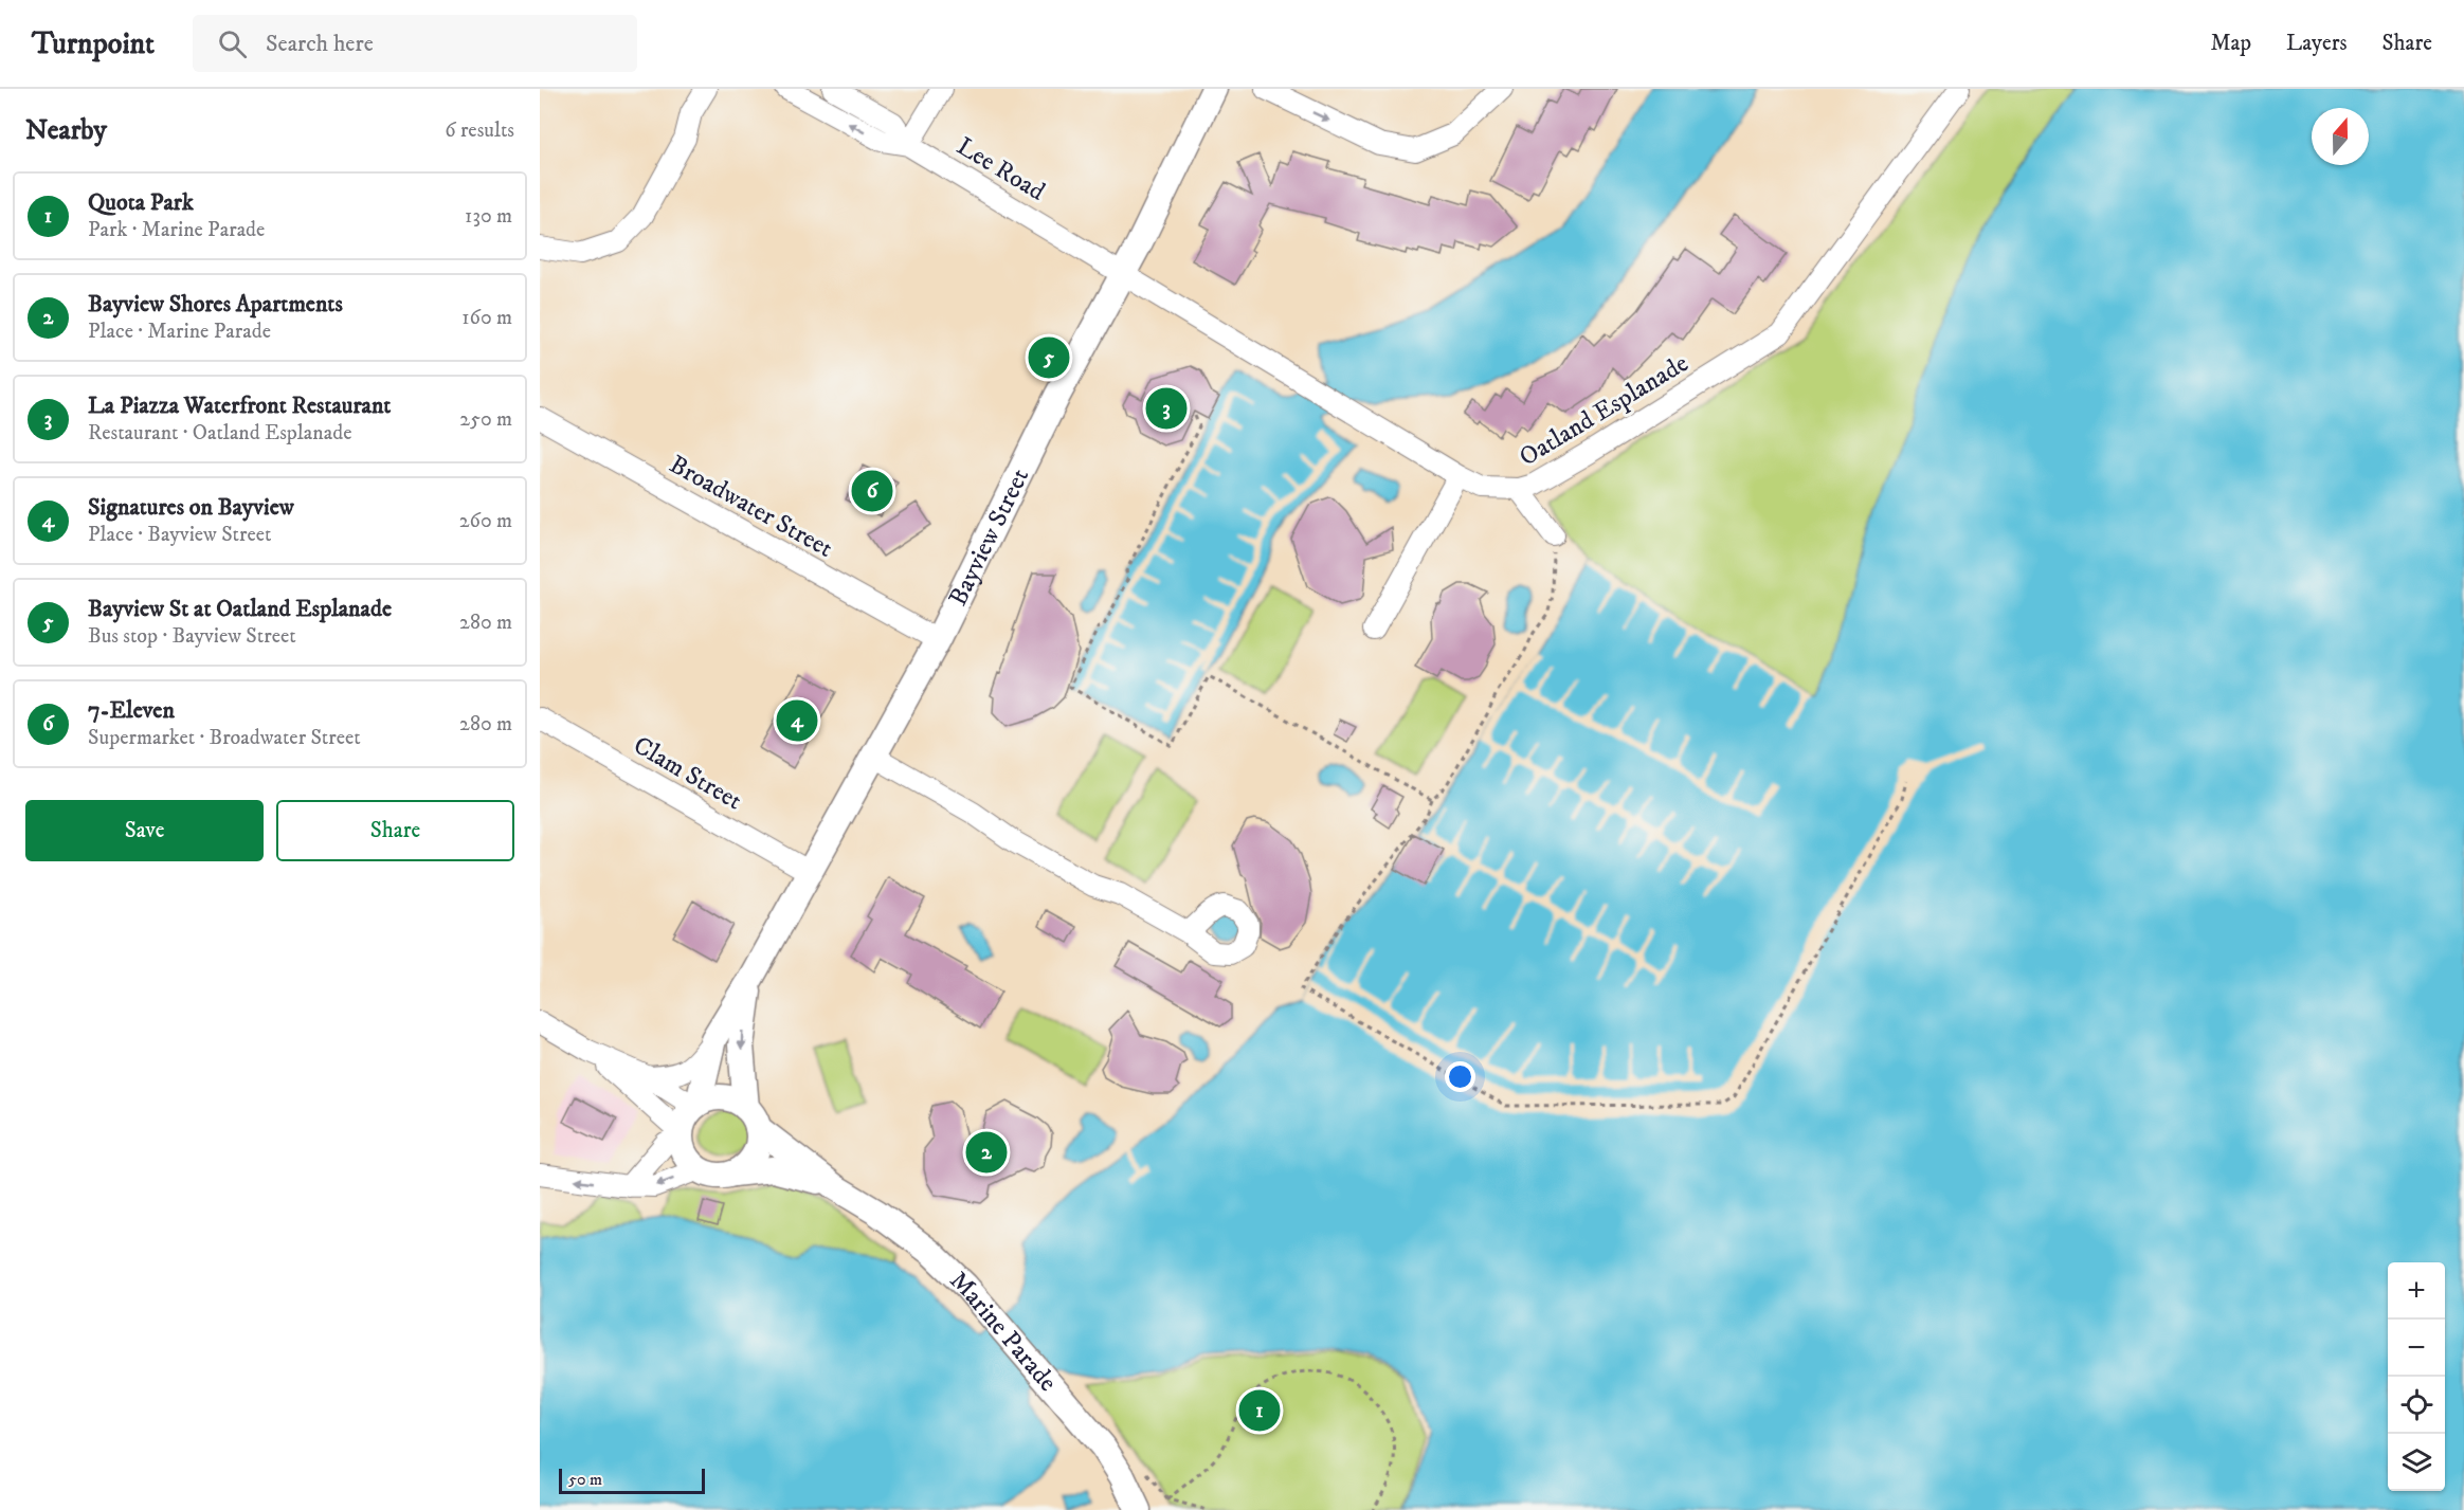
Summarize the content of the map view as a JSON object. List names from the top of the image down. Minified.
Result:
{"streets":{"main road":["Bayview Street","Marine Parade"],"street":["Lee Road","Oatland Esplanade","Broadwater Street","Clam Street"]},"crossings":[["Lee Road","Oatland Esplanade"],["Lee Road","Bayview Street"],["Oatland Esplanade","Bayview Street"],["Broadwater Street","Bayview Street"],["Bayview Street","Clam Street"],["Bayview Street","Marine Parade"]],"scale_bar":"50 m","north":"top","page":{"header":"Turnpoint","search":"Search here","nav":["Map","Layers","Share"],"heading":["Nearby","6 results"],"list":[{"mark":"1","name":"Quota Park","note":"Park · Marine Parade","value":"130 m"},{"mark":"2","name":"Bayview Shores Apartments","note":"Place · Marine Parade","value":"160 m"},{"mark":"3","name":"La Piazza Waterfront Restaurant","note":"Restaurant · Oatland Esplanade","value":"250 m"},{"mark":"4","name":"Signatures on Bayview","note":"Place · Bayview Street","value":"260 m"},{"mark":"5","name":"Bayview St at Oatland Esplanade","note":"Bus stop · Bayview Street","value":"280 m"},{"mark":"6","name":"7-Eleven","note":"Supermarket · Broadwater Street","value":"280 m"}],"pins":["5","3","6","4","2","1"],"buttons":["Save","Share"],"map_buttons":["+","−"],"scale":"50 m"}}
